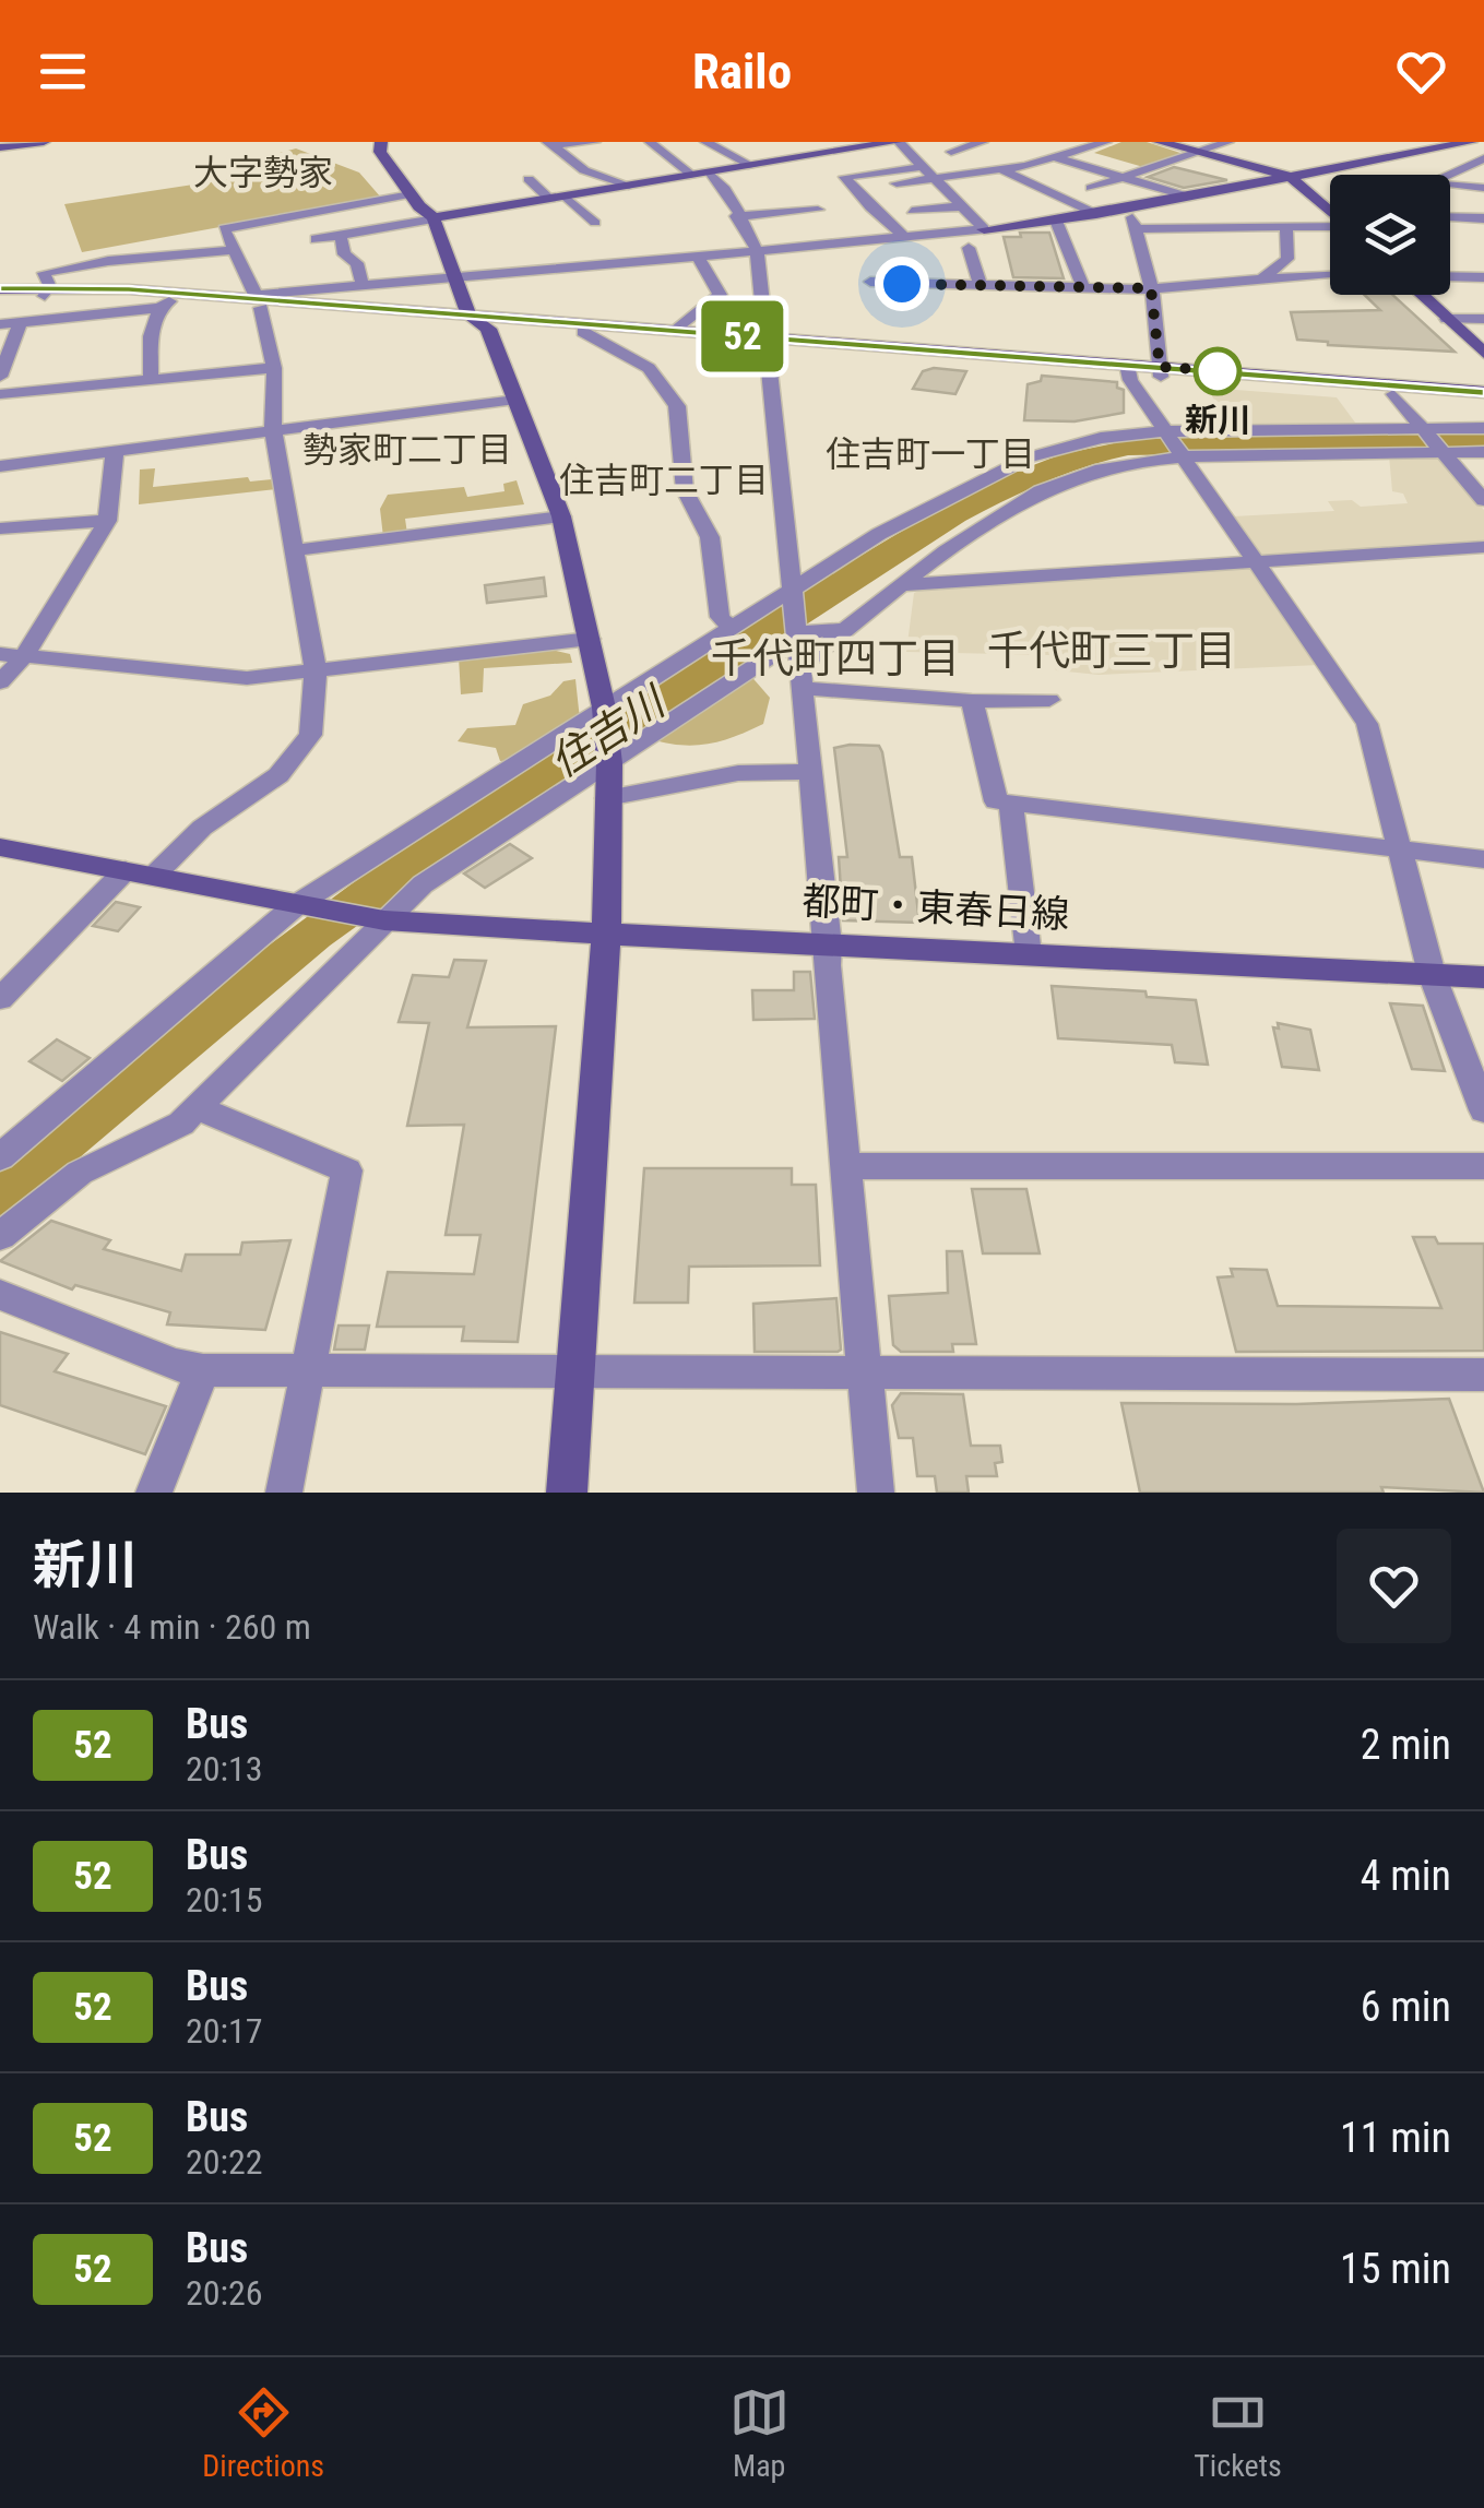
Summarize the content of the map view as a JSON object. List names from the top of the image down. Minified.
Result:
{"streets":{"street":["都町・東春日線"]},"districts":["大字勢家","勢家町二丁目","住吉町一丁目","住吉町二丁目","千代町三丁目","千代町四丁目"],"water":["住吉川"],"places":["新川"],"lines":["bus line 52"],"page":{"header":"Railo","on_map":"52","heading":["新川","Walk · 4 min · 260 m"],"list":[{"mark":"52","name":"Bus","note":"20:13","value":"2 min"},{"mark":"52","name":"Bus","note":"20:15","value":"4 min"},{"mark":"52","name":"Bus","note":"20:17","value":"6 min"},{"mark":"52","name":"Bus","note":"20:22","value":"11 min"},{"mark":"52","name":"Bus","note":"20:26","value":"15 min"}],"tabs":["Directions","Map","Tickets"]}}
